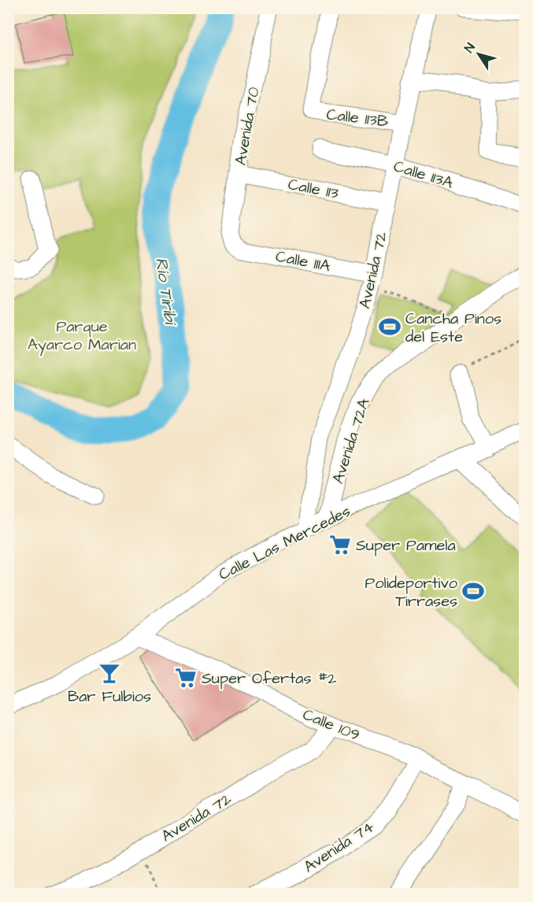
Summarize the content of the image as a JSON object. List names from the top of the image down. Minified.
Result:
{"streets":{"street":["Calle 113B","Avenida 70","Calle 113A","Calle 113","Calle 111A","Avenida 72","Avenida 72A","Calle Las Mercedes","Calle 109","Avenida 74"]},"crossings":[["Calle 113B","Avenida 72"],["Avenida 70","Calle 113"],["Avenida 70","Calle 111A"],["Calle 113A","Avenida 72"],["Calle 113","Avenida 72"],["Calle 111A","Avenida 72"],["Avenida 72","Calle Las Mercedes"],["Avenida 72","Calle 109"],["Avenida 72A","Calle Las Mercedes"],["Calle Las Mercedes","Calle 109"],["Calle 109","Avenida 74"]],"water":["Río Tiribí"],"parks":["Parque Ayarco Marian"],"places":{"sports":["Cancha Pinos del Este","Polideportivo Tirrases"],"supermarket":["Super Pamela","Super Ofertas #2"],"bar":["Bar Fulbios"]},"north":"top left"}
